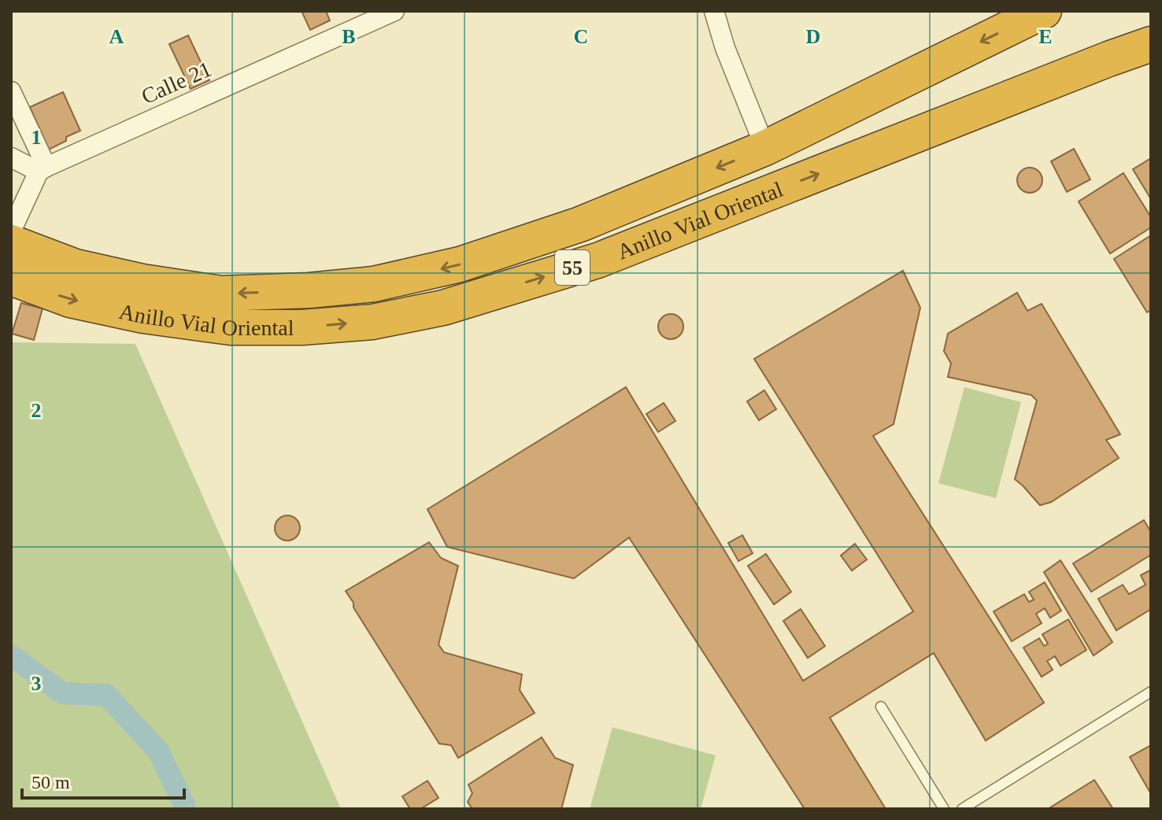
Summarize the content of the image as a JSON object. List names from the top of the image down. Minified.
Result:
{"streets":{"highway":["Anillo Vial Oriental","55"],"street":["Calle 21"]},"scale_bar":"50 m","grid":{"columns":["A","B","C","D","E"],"rows":["1","2","3"]}}
